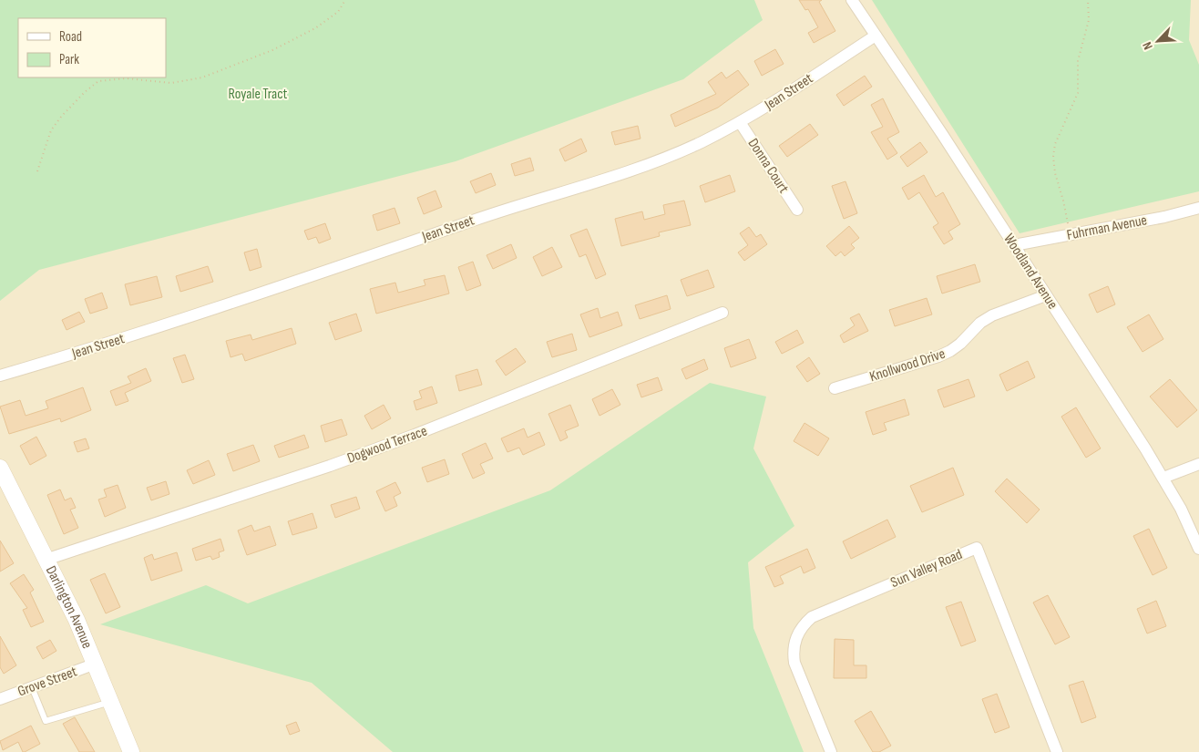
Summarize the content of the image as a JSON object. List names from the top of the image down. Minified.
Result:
{"streets":{"main road":["Darlington Avenue"],"street":["Jean Street","Donna Court","Fuhrman Avenue","Woodland Avenue","Knollwood Drive","Dogwood Terrace","Sun Valley Road","Grove Street"]},"crossings":[["Jean Street","Donna Court"],["Jean Street","Woodland Avenue"],["Fuhrman Avenue","Woodland Avenue"],["Woodland Avenue","Knollwood Drive"],["Dogwood Terrace","Darlington Avenue"],["Darlington Avenue","Grove Street"]],"parks":["Royale Tract"],"legend":["Road","Park"],"north":"bottom left"}
